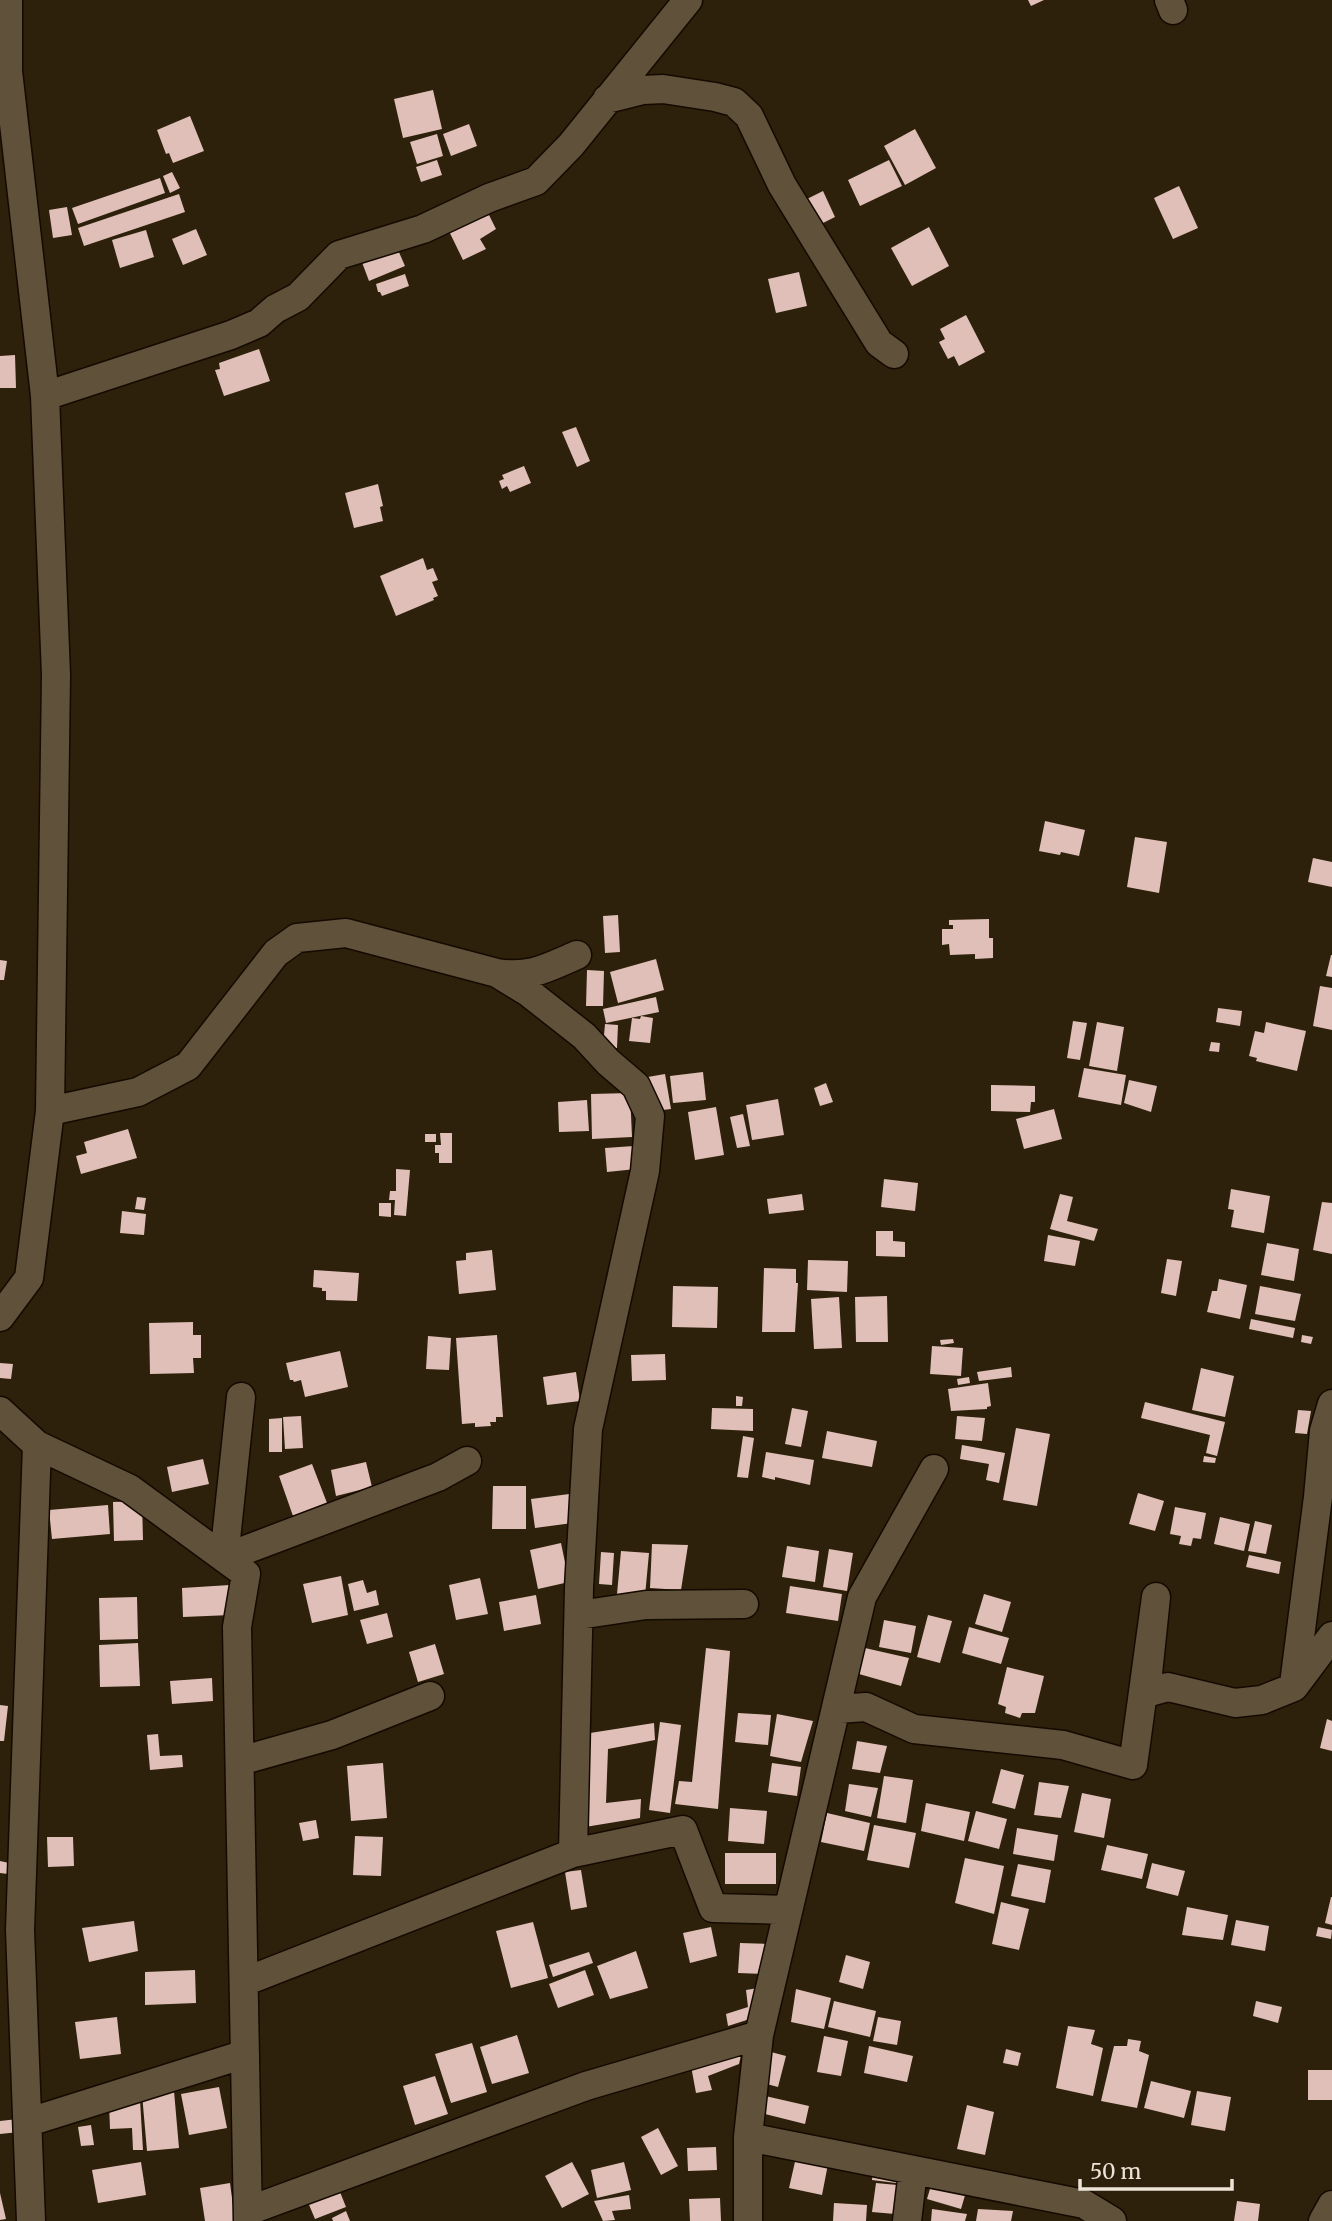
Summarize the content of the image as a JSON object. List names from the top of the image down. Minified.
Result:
{"scale_bar":"50 m"}
